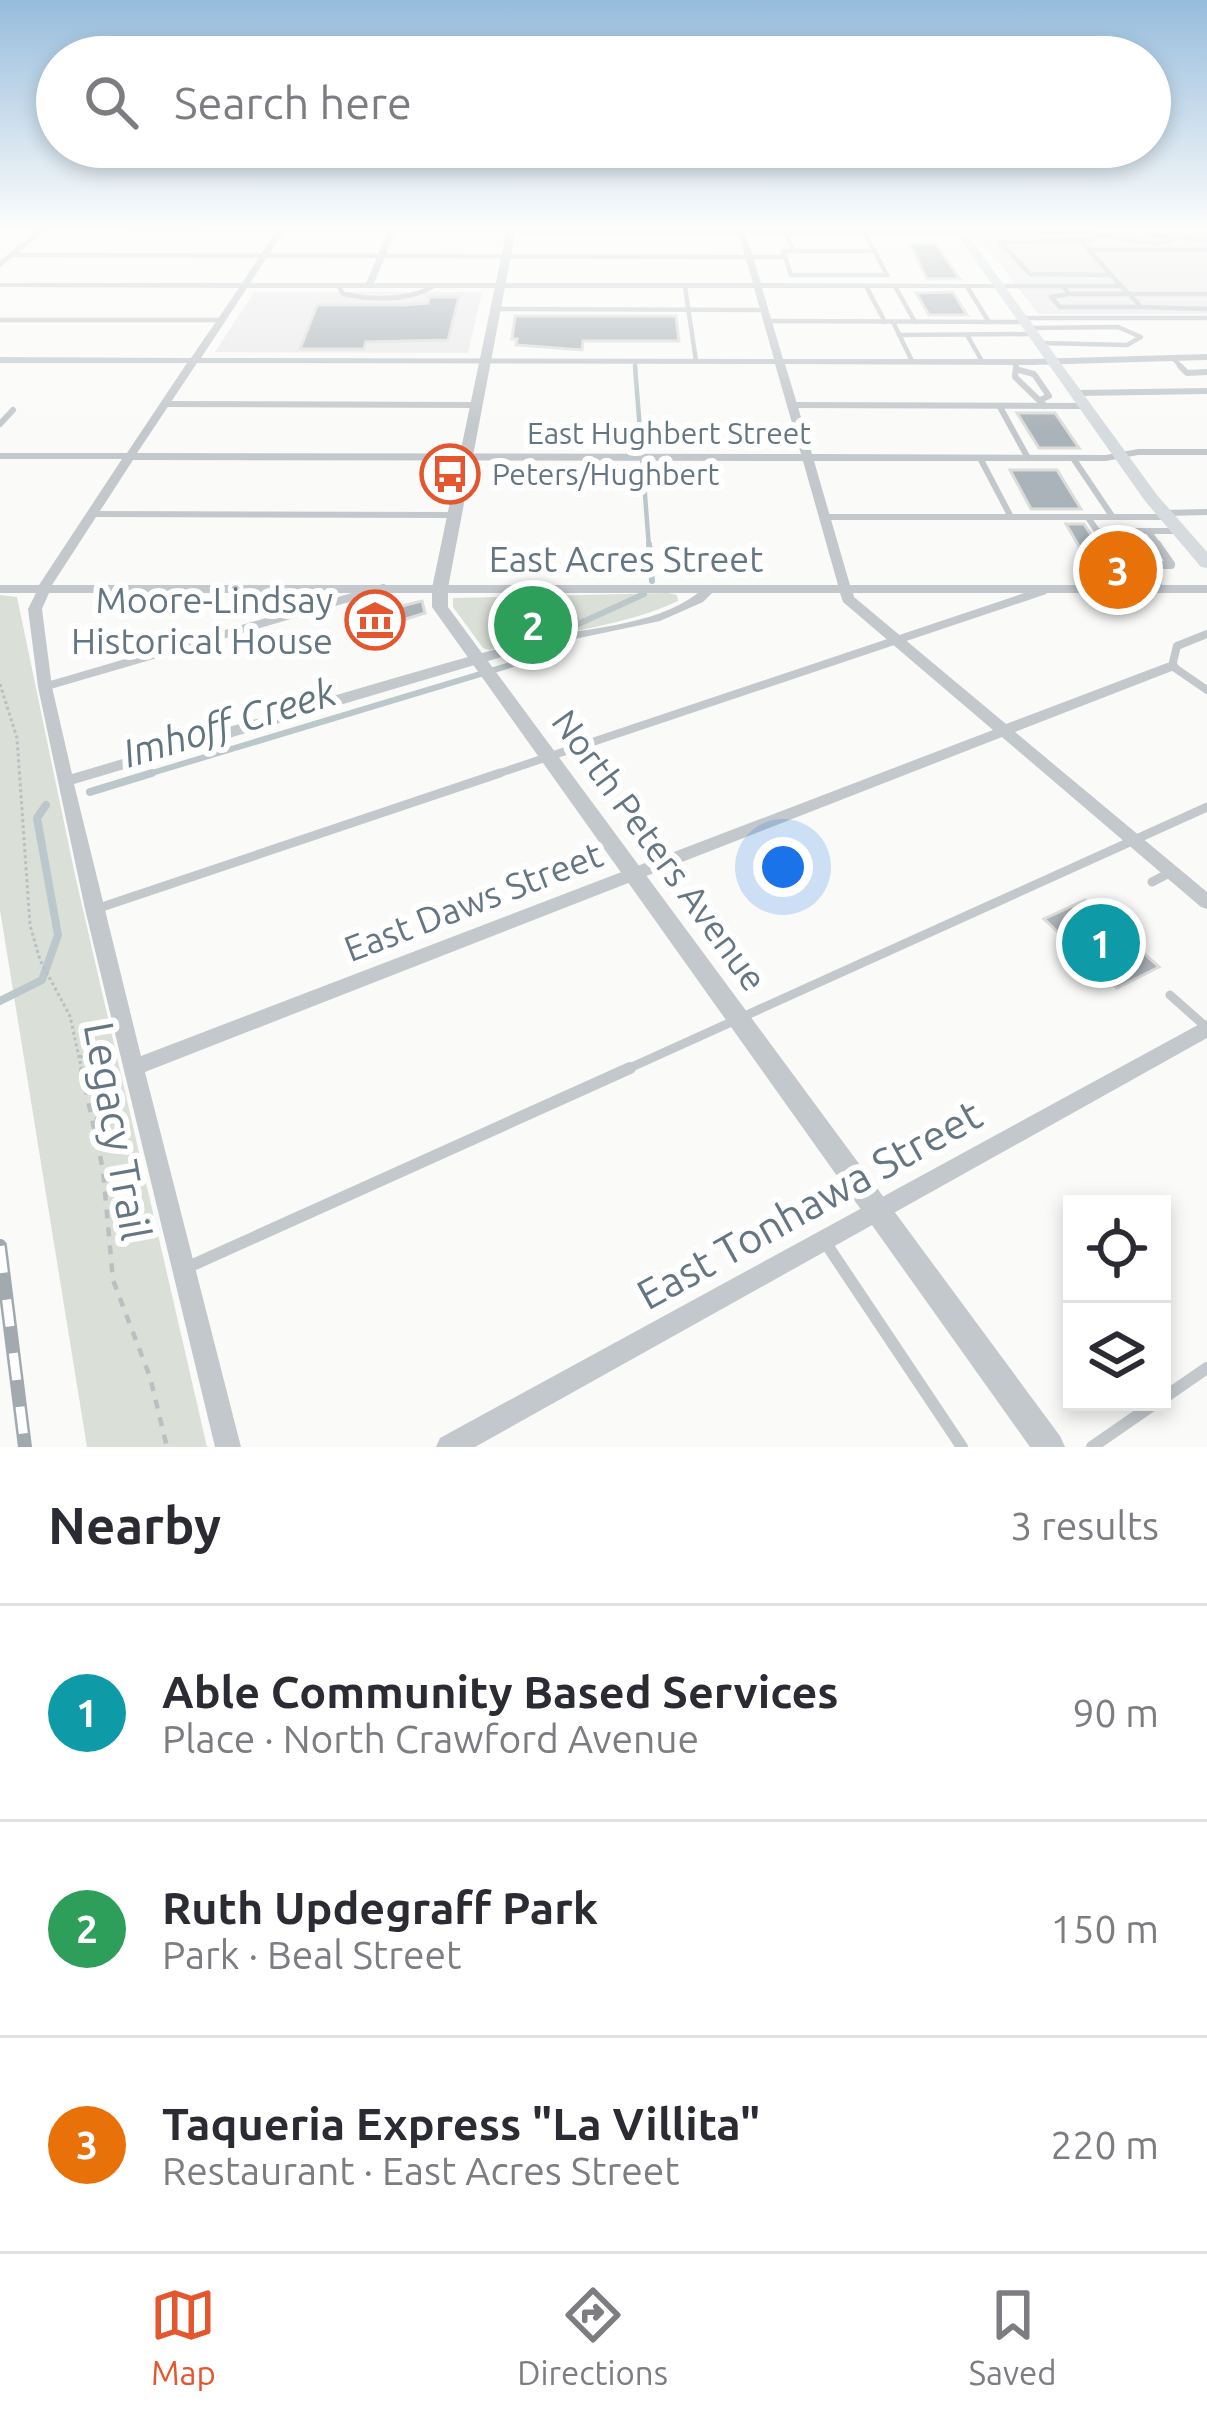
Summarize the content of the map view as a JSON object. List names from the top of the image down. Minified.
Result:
{"streets":{"street":["East Hughbert Street","East Acres Street","North Peters Avenue","East Daws Street","East Tonhawa Street"],"path":["Legacy Trail"]},"crossings":[["East Acres Street","North Peters Avenue"],["North Peters Avenue","East Daws Street"],["North Peters Avenue","East Tonhawa Street"]],"water":["Imhoff Creek"],"places":{"bus stop":["Peters/Hughbert"],"museum":["Moore-Lindsay Historical House"]},"page":{"search":"Search here","pins":["3","2","1"],"heading":["Nearby","3 results"],"list":[{"mark":"1","name":"Able Community Based Services","note":"Place · North Crawford Avenue","value":"90 m"},{"mark":"2","name":"Ruth Updegraff Park","note":"Park · Beal Street","value":"150 m"},{"mark":"3","name":"Taqueria Express \"La Villita\"","note":"Restaurant · East Acres Street","value":"220 m"}],"nav":["Map","Directions","Saved"]}}
